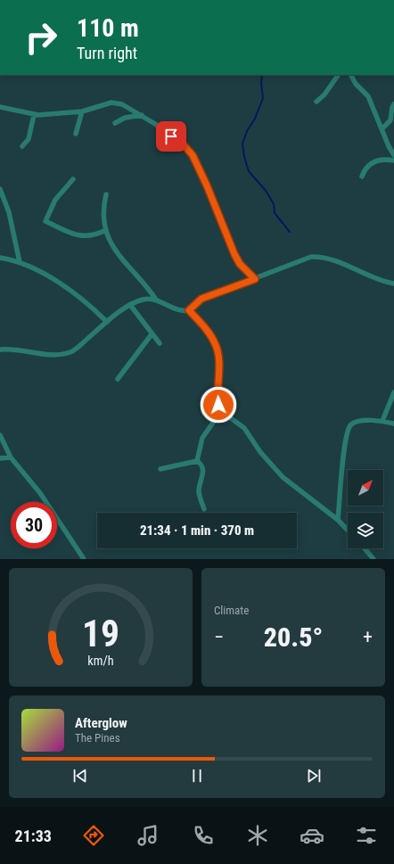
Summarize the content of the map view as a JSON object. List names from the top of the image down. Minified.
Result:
{"north":"top right","page":{"turn":["110 m","Turn right"],"limit":"30","trip":"21:34 · 1 min · 370 m","tile":"Climate","heat":["−","20.5°","+"],"song":["Afterglow","The Pines"],"tabs":"21:33","gauge":["19","km/h"]}}
